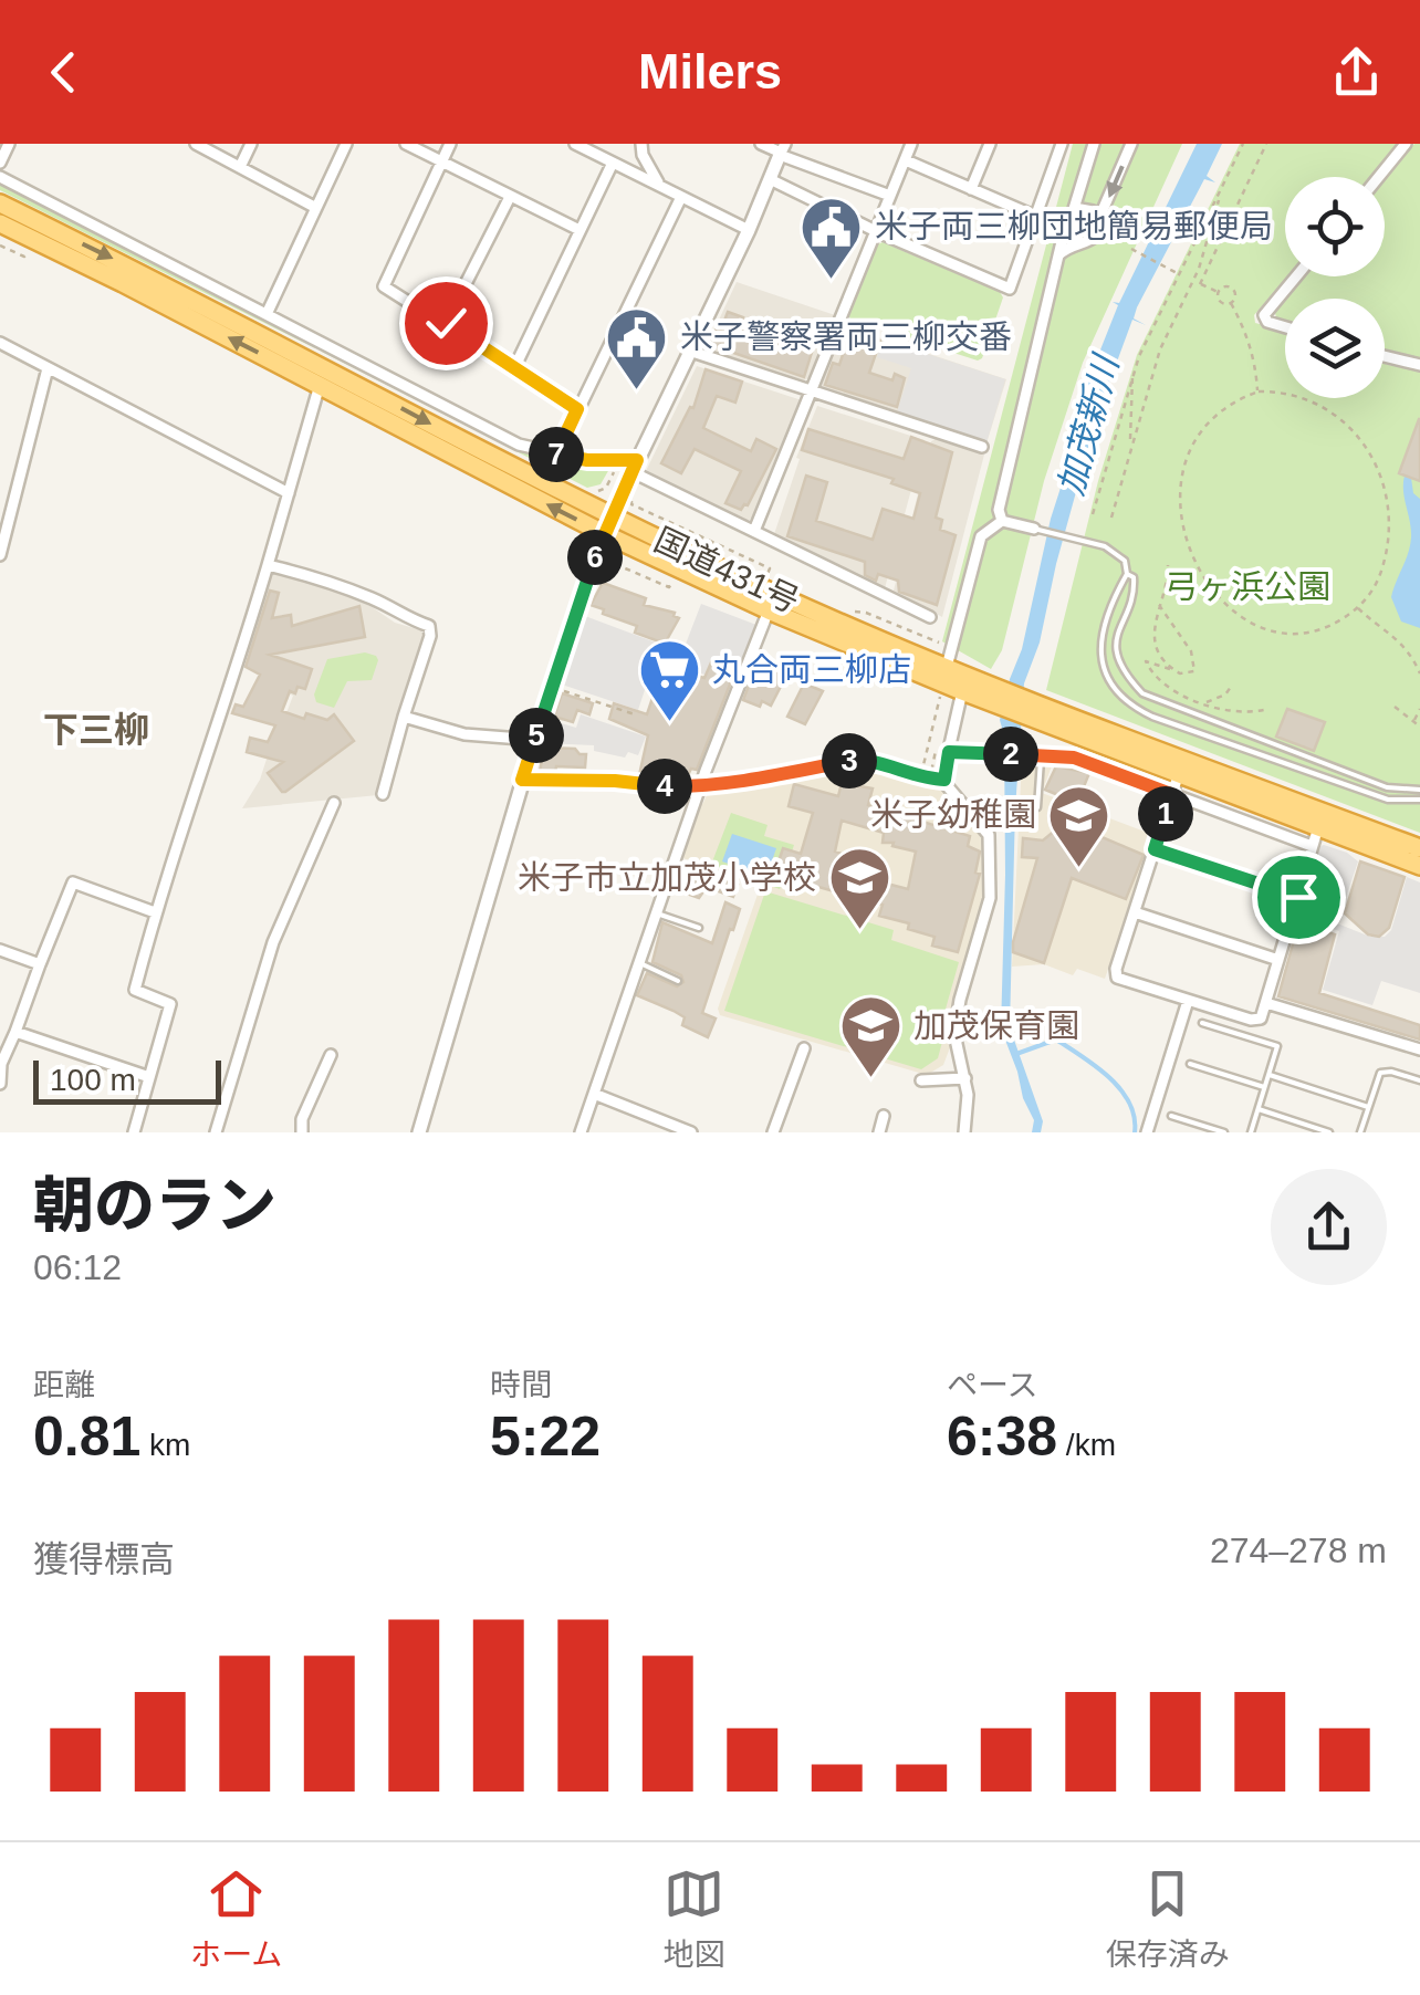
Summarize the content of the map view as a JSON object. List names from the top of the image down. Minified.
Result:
{"streets":{"highway":["国道431号"]},"districts":["下三柳"],"water":["加茂新川"],"parks":["弓ヶ浜公園"],"places":{"public building":["米子両三柳団地簡易郵便局","米子警察署両三柳交番"],"supermarket":["丸合両三柳店"],"school or university":["米子幼稚園","米子市立加茂小学校","加茂保育園"]},"scale_bar":"100 m","page":{"header":"Milers","pins":["7","6","5","2","3","4","1"],"scale":"100 m","heading":["朝のラン","06:12"],"stats":[["距離","0.81 km"],["時間","5:22"],["ペース","6:38 /km"]],"chart":["獲得標高","274–278 m"],"tabs":["ホーム","地図","保存済み"]}}
